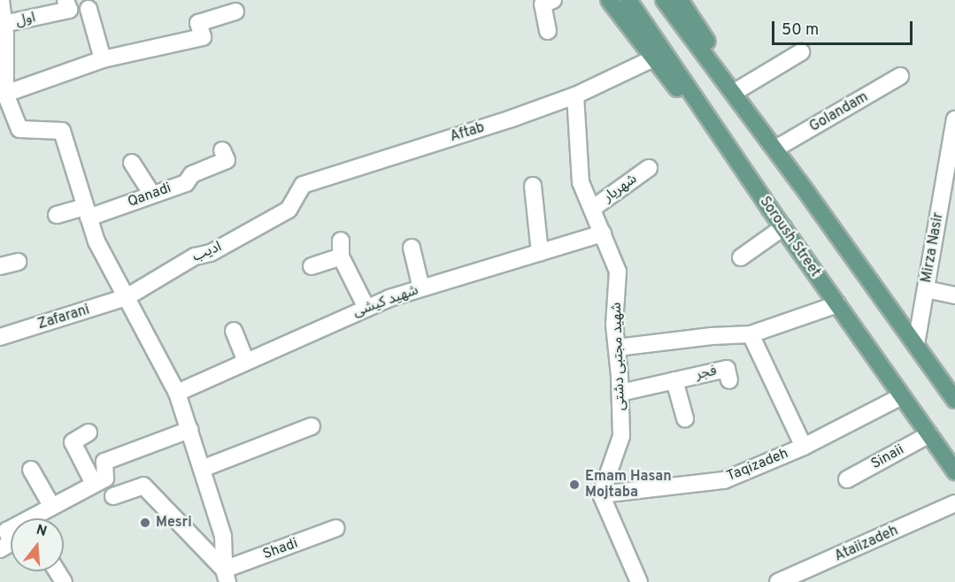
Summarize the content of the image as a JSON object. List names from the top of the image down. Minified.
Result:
{"streets":{"main road":["Soroush Street"],"street":["اول","Golandam","Aftab","شهریار","Qanadi","Mirza Nasir","ادیب","شهید کیشی","Zafarani","شهید مجتبی دشتی","فجر","Sinaii","Taqizadeh","Ataiizadeh","Shadi"]},"crossings":[["Aftab","ادیب"],["Aftab","شهید مجتبی دشتی"],["شهریار","شهید مجتبی دشتی"],["Soroush Street","Sinaii"],["Soroush Street","Taqizadeh"],["ادیب","Zafarani"],["شهید کیشی","شهید مجتبی دشتی"],["شهید مجتبی دشتی","فجر"],["شهید مجتبی دشتی","Taqizadeh"]],"places":["Emam Hasan Mojtaba","Mesri"],"scale_bar":"50 m","north":"top"}
